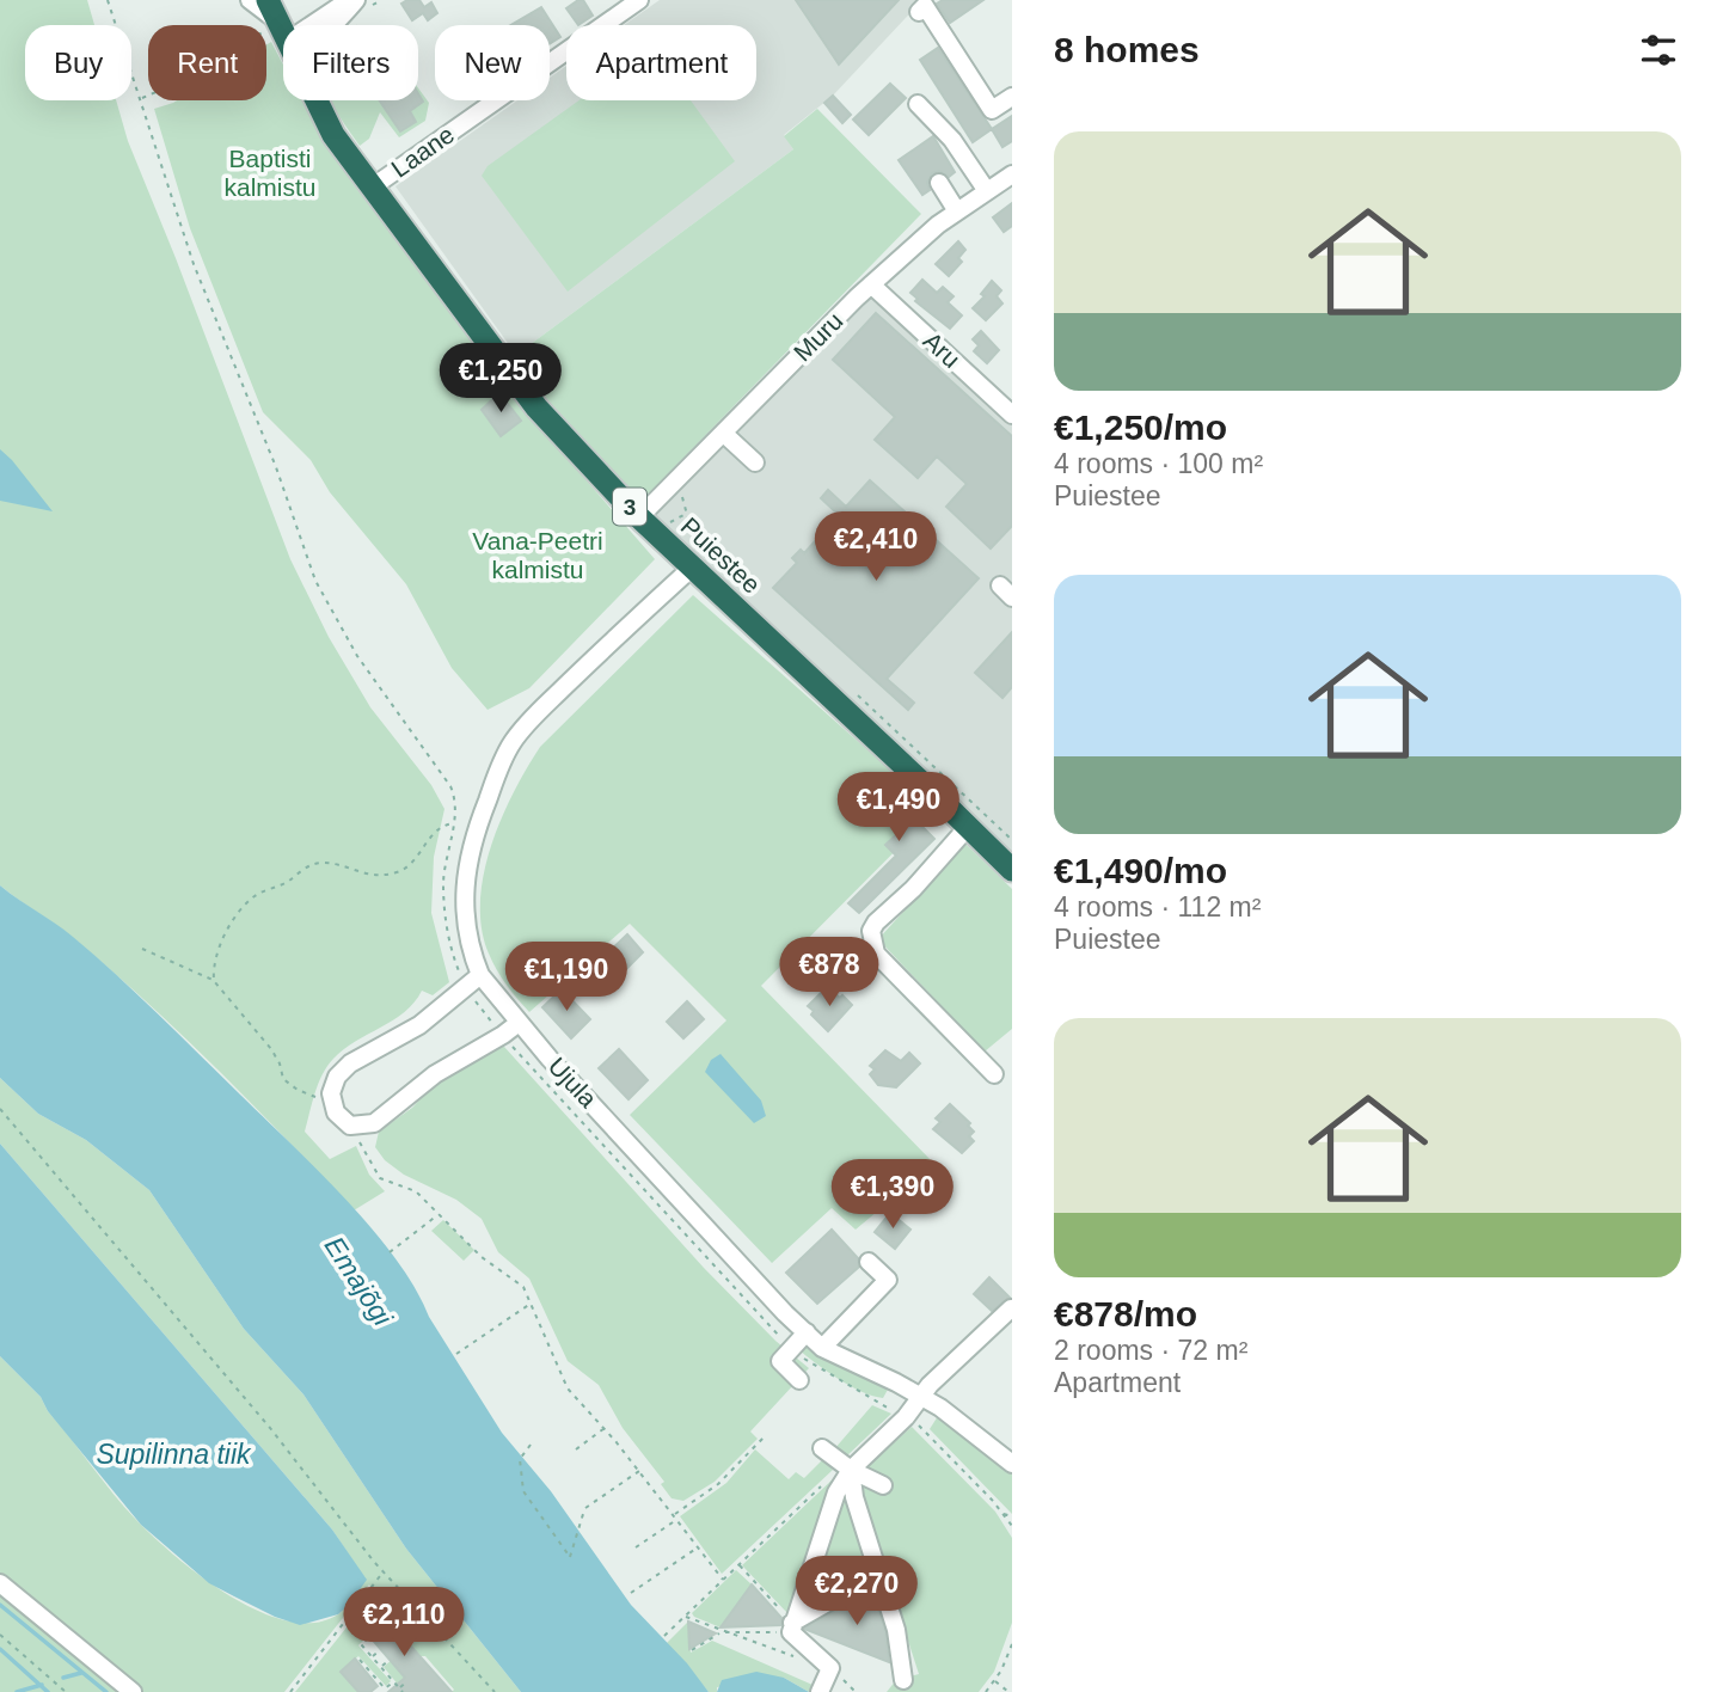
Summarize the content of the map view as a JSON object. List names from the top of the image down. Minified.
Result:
{"streets":{"highway":["3","Puiestee"],"street":["Laane","Muru","Aru","Ujula"]},"crossings":[["Laane","Puiestee"],["Muru","Aru"],["Muru","Puiestee"],["Puiestee","Ujula"]],"water":["Emajõgi","Supilinna tiik"],"parks":["Baptisti kalmistu","Vana-Peetri kalmistu"],"page":{"heading":"8 homes","chip":["Buy","Rent","Filters","New","Apartment"],"list":[{"name":"€1,250/mo","note":"4 rooms · 100 m² · Puiestee"},{"name":"€1,490/mo","note":"4 rooms · 112 m² · Puiestee"},{"name":"€878/mo","note":"2 rooms · 72 m² · Apartment"}],"price":["€1,250","€2,410","€1,490","€878","€1,190","€1,390","€2,270","€2,110"]}}
